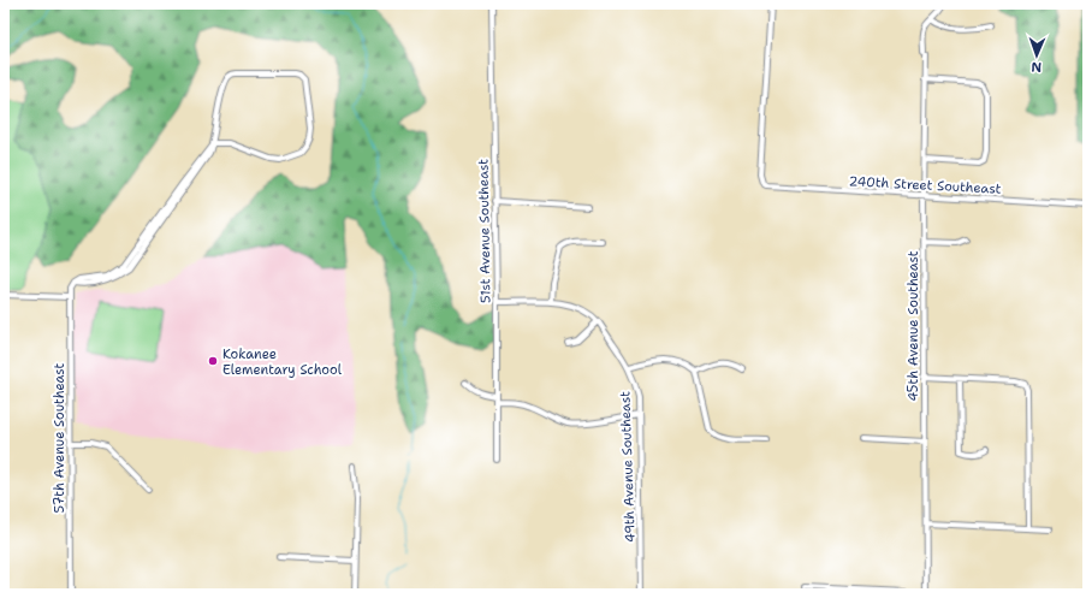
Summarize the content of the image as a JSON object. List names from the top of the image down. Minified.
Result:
{"streets":{"street":["240th Street Southeast","51st Avenue Southeast","45th Avenue Southeast","57th Avenue Southeast","49th Avenue Southeast"]},"crossings":[["240th Street Southeast","45th Avenue Southeast"]],"places":["Kokanee Elementary School"],"north":"bottom"}
